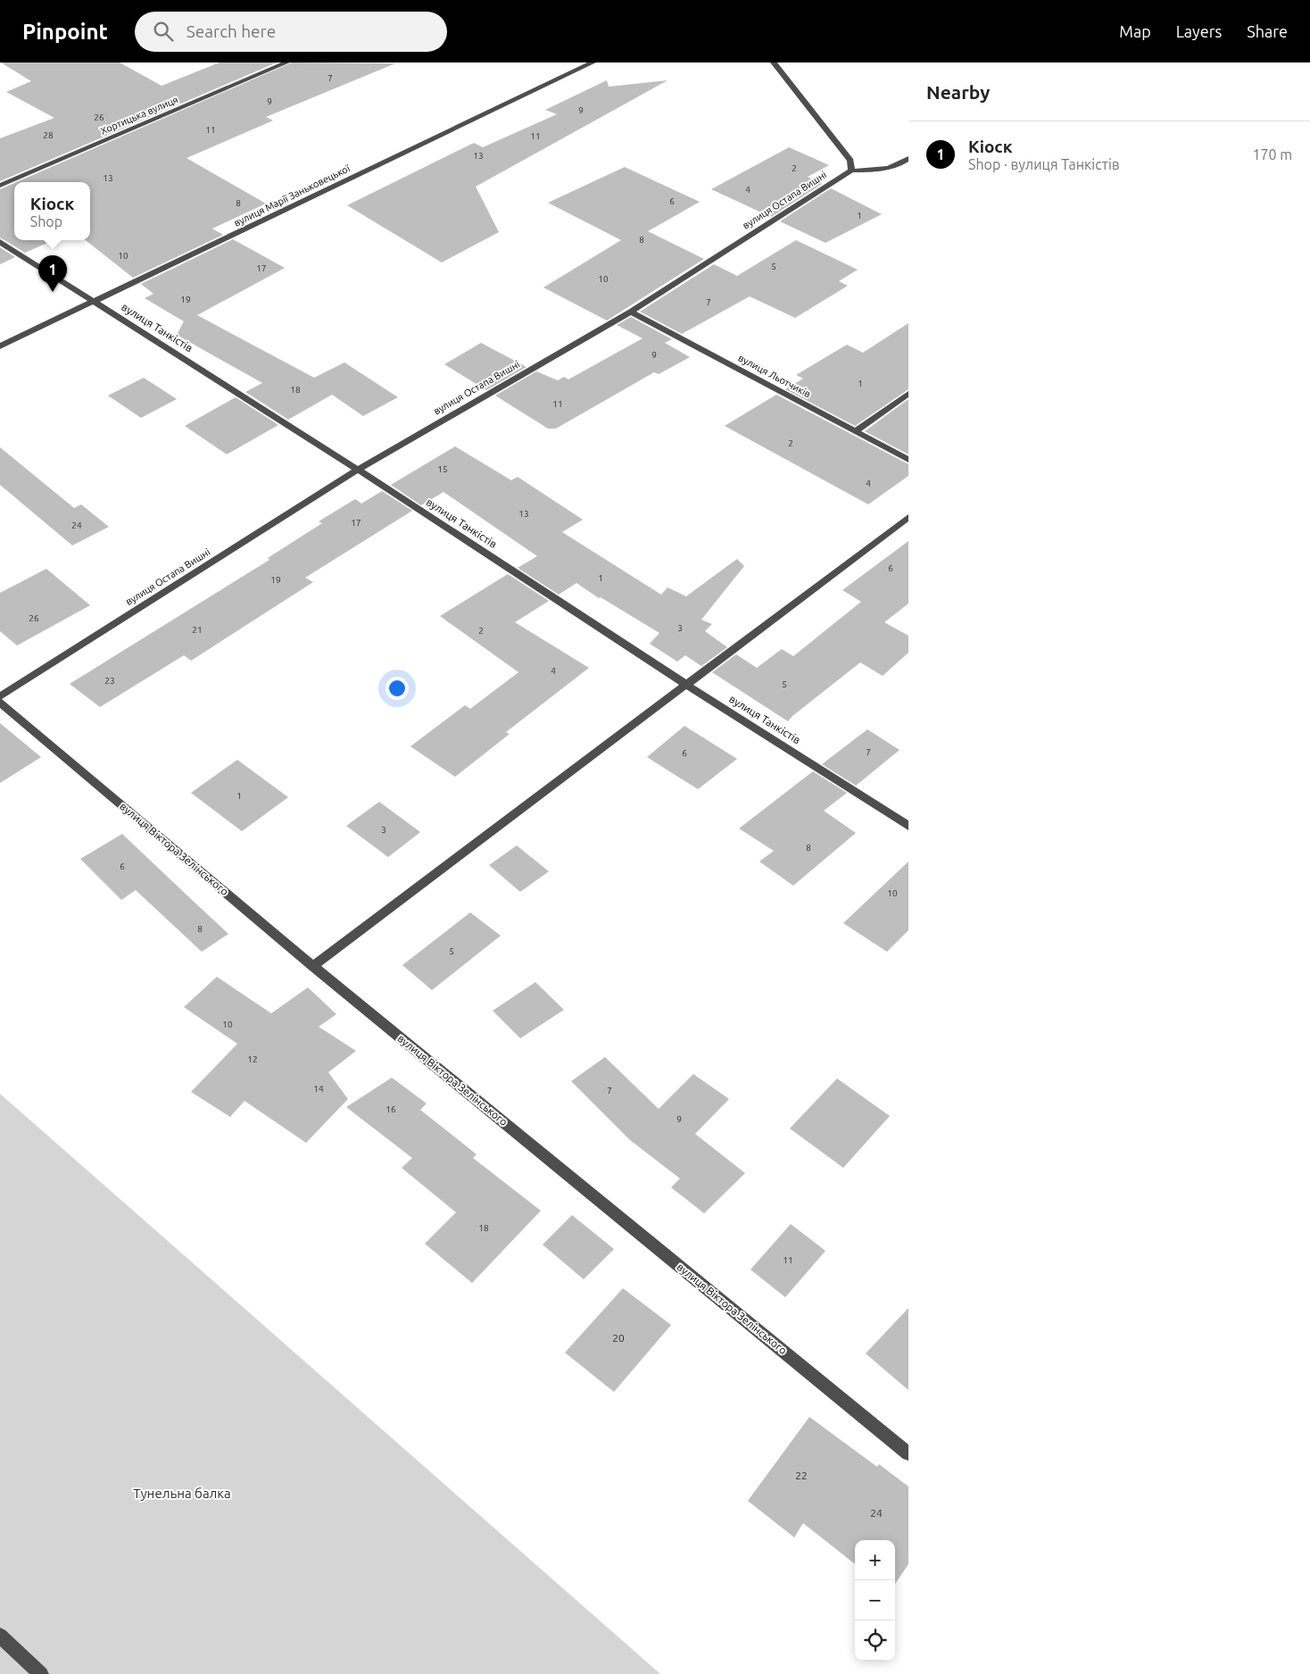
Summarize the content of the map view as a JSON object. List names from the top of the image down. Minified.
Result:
{"streets":{"street":["Хортицька вулиця","вулиця Марії Заньковецької","вулиця Остапа Вишні","вулиця Танкістів","вулиця Льотчиків","вулиця Віктора Зелінського"]},"crossings":[["вулиця Марії Заньковецької","вулиця Танкістів"],["вулиця Остапа Вишні","вулиця Танкістів"],["вулиця Остапа Вишні","вулиця Льотчиків"]],"parks":["Тунельна балка"],"house_numbers":["7","9","9","26","11","28","11","13","2","13","4","6","8","1","8","10","5","17","10","19","7","9","1","18","11","2","15","4","13","17","24","6","1","19","26","3","21","2","4","23","5","7","6","1","3","8","6","10","8","5","10","12","14","7","16","9","18","11","20","22","24"],"page":{"header":"Pinpoint","search":"Search here","nav":["Map","Layers","Share"],"heading":"Nearby","list":[{"mark":"1","name":"Кіоск","note":"Shop · вулиця Танкістів","value":"170 m"}],"popup":["Кіоск","Shop"],"pins":"1","map_buttons":["+","−"]}}
